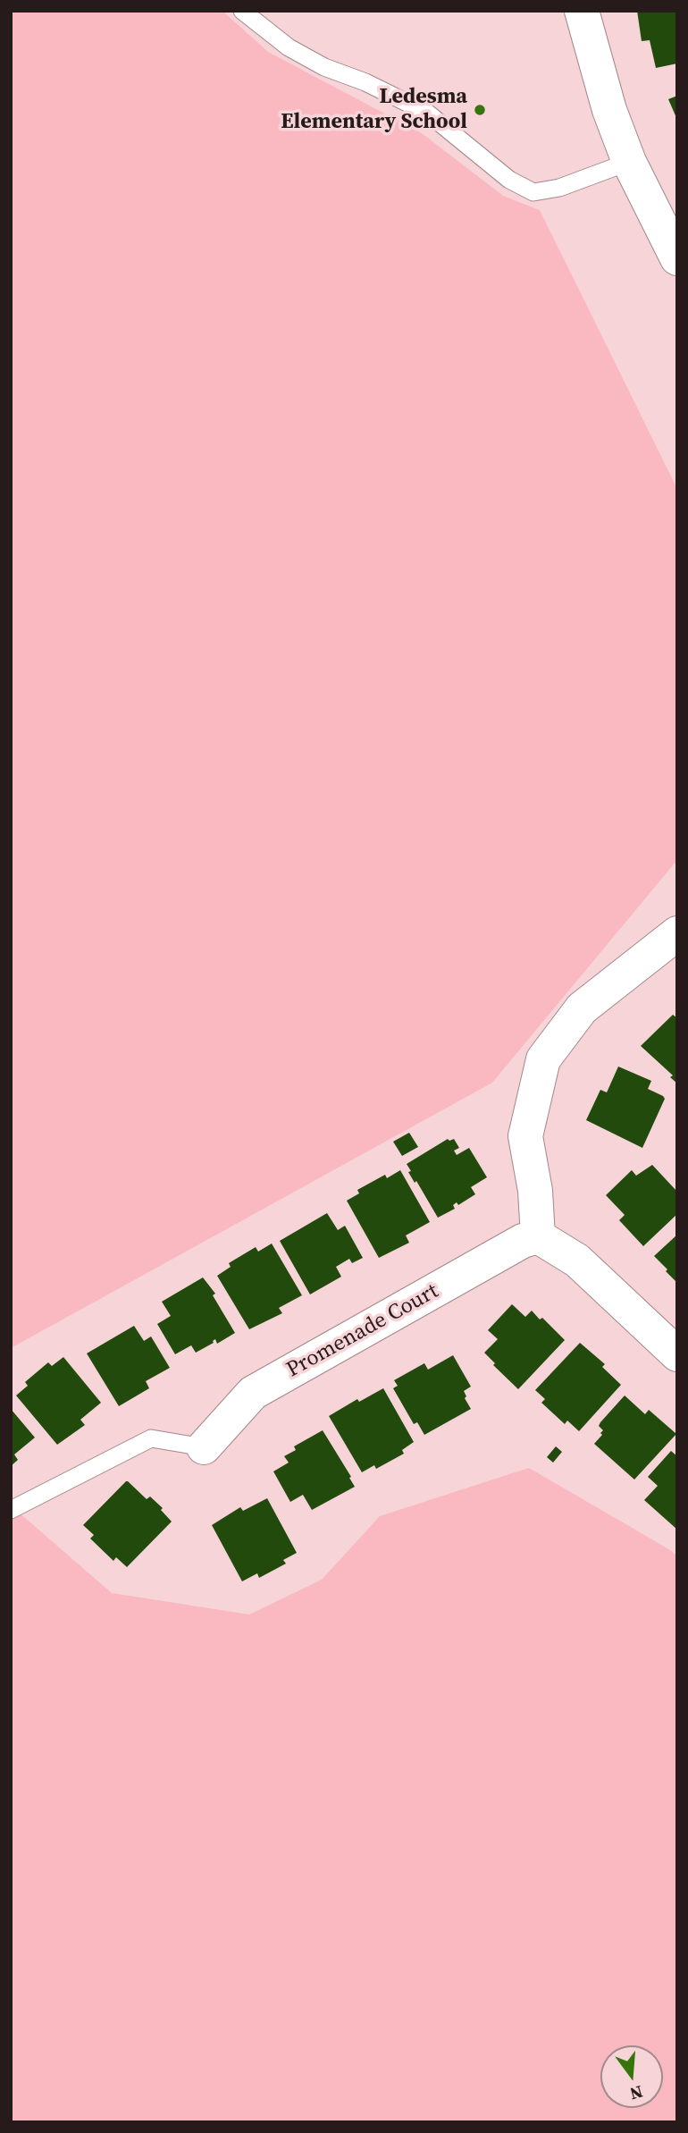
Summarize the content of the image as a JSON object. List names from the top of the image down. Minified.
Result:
{"streets":{"street":["Promenade Court"]},"places":["Ledesma Elementary School"],"north":"bottom"}
